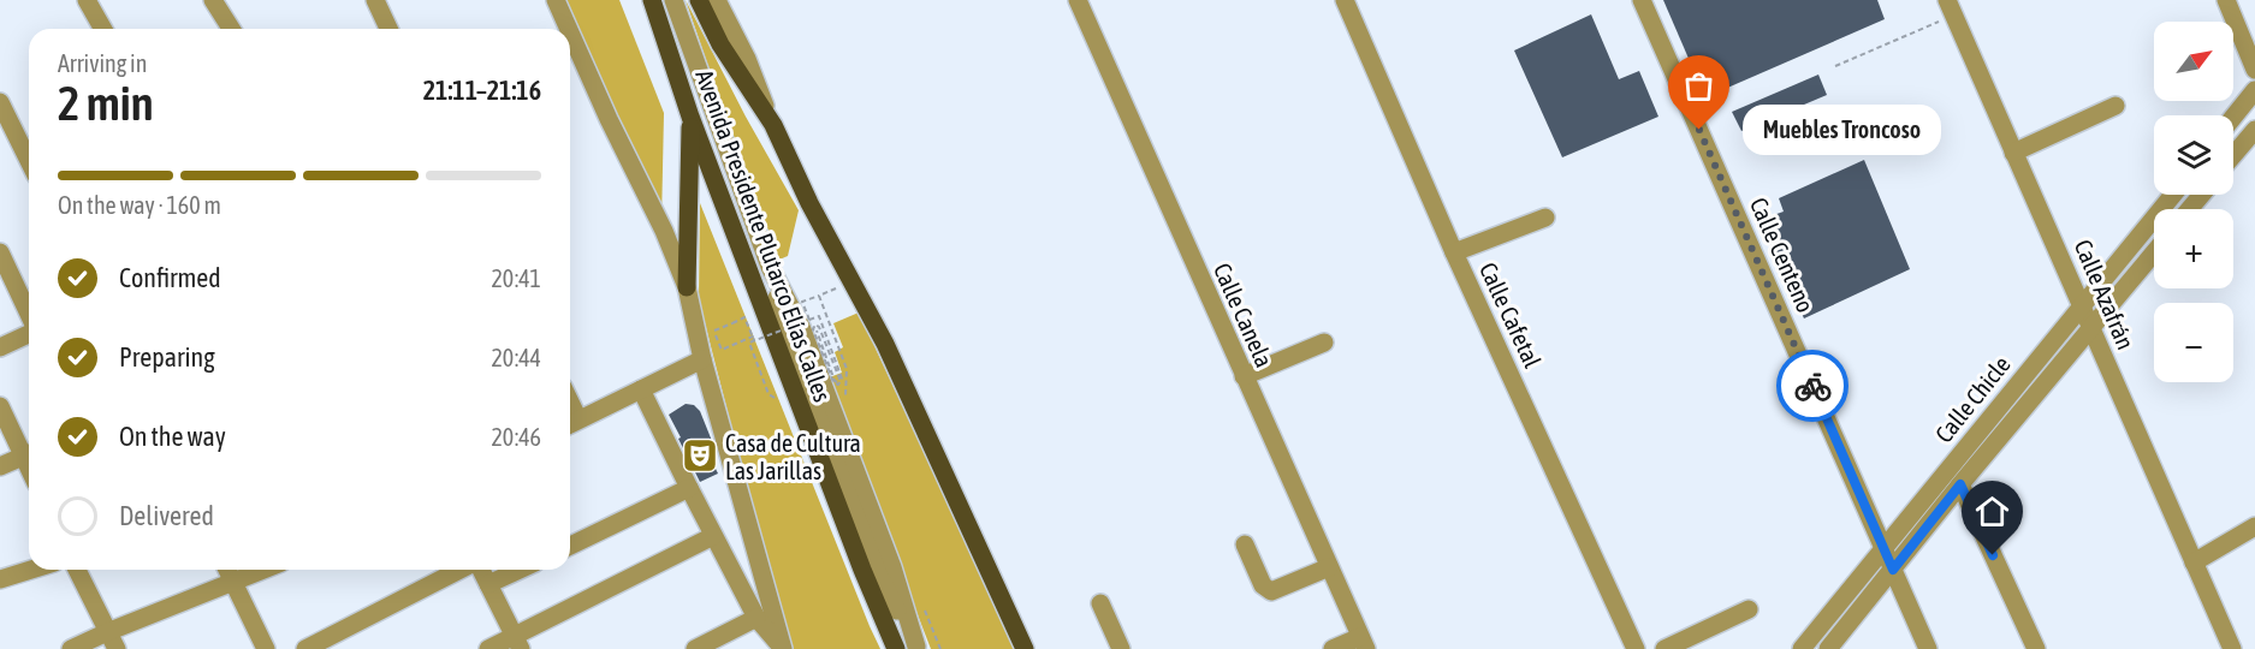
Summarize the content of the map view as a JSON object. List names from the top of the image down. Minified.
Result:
{"streets":{"main road":["Avenida Presidente Plutarco Elías Calles"],"street":["Calle Centeno","Calle Azafrán","Calle Canela","Calle Cafetal","Calle Chicle"]},"crossings":[["Calle Centeno","Calle Chicle"],["Calle Azafrán","Calle Chicle"]],"places":{"other":["Muebles Troncoso"],"theatre":["Casa de Cultura Las Jarillas"]},"north":"top right","page":{"map_buttons":["+","−"],"heading":["2 min","Arriving in","21:11–21:16"],"bubble":"Muebles Troncoso","bar":"On the way · 160 m","list":[["Confirmed","20:41"],["Preparing","20:44"],["On the way","20:46"],"Delivered"]}}
